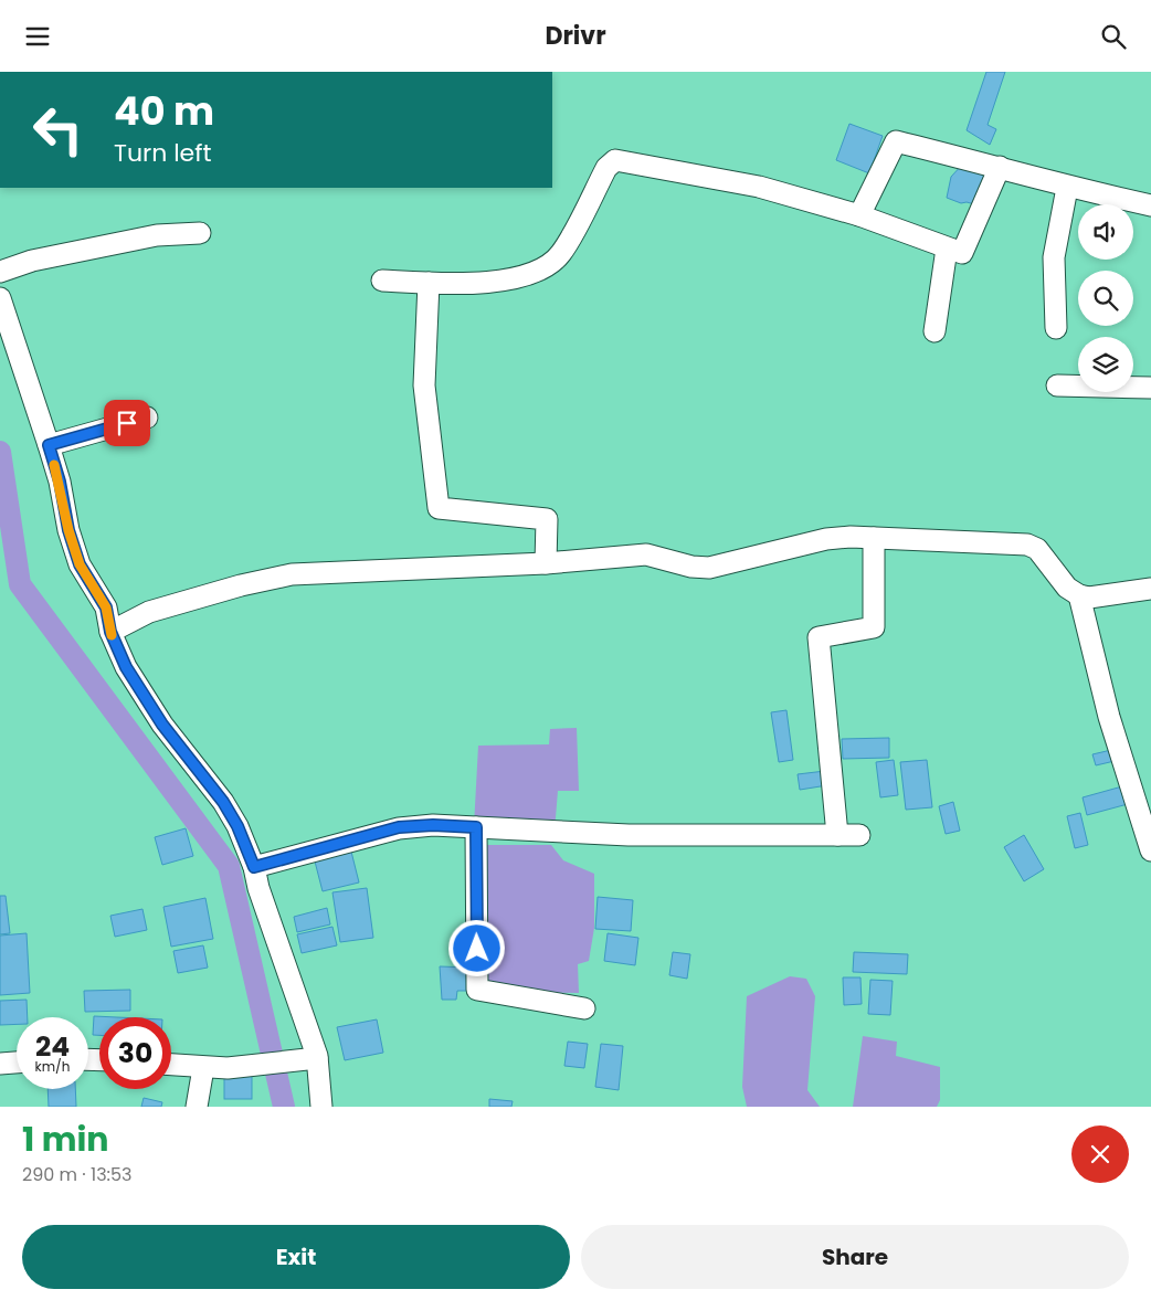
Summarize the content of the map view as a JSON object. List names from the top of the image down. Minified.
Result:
{"page":{"header":"Drivr","turn":["40 m","Turn left"],"speed":"24 km/h","limit":"30","heading":["1 min","290 m · 13:53"],"buttons":["Exit","Share"]}}
